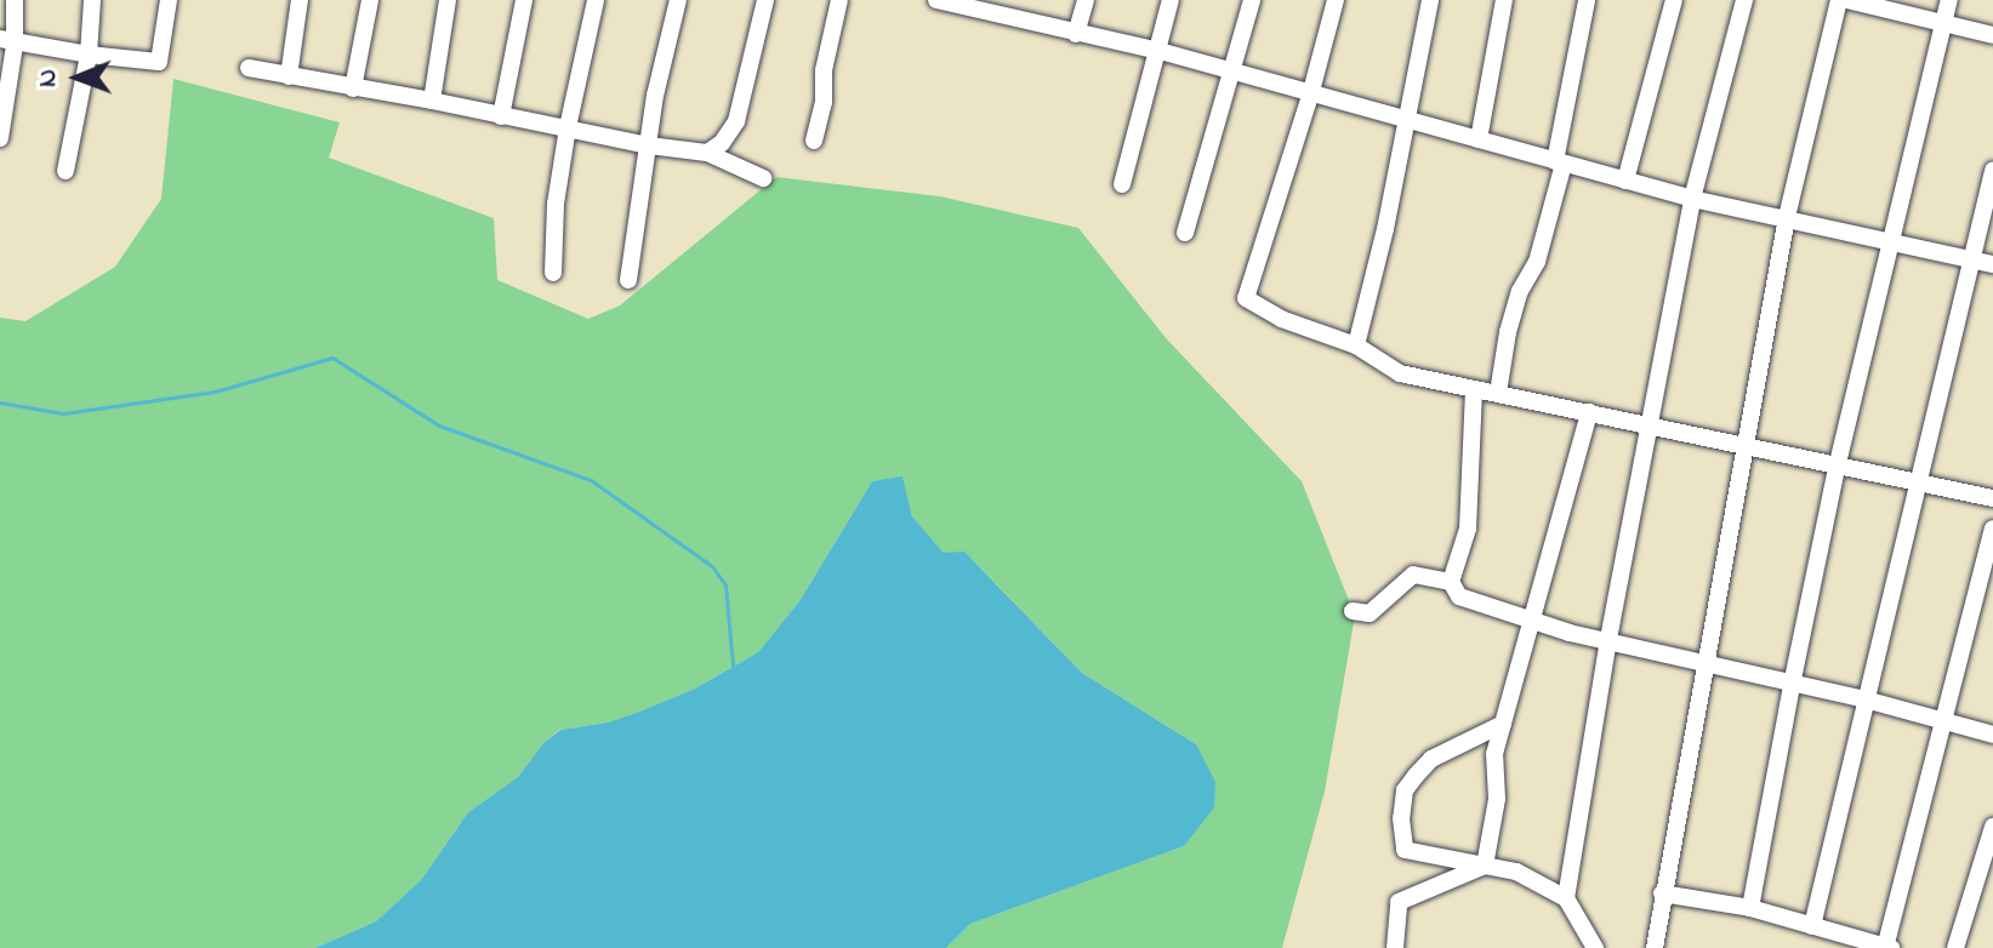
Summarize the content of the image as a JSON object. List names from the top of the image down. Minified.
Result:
{"north":"left"}
